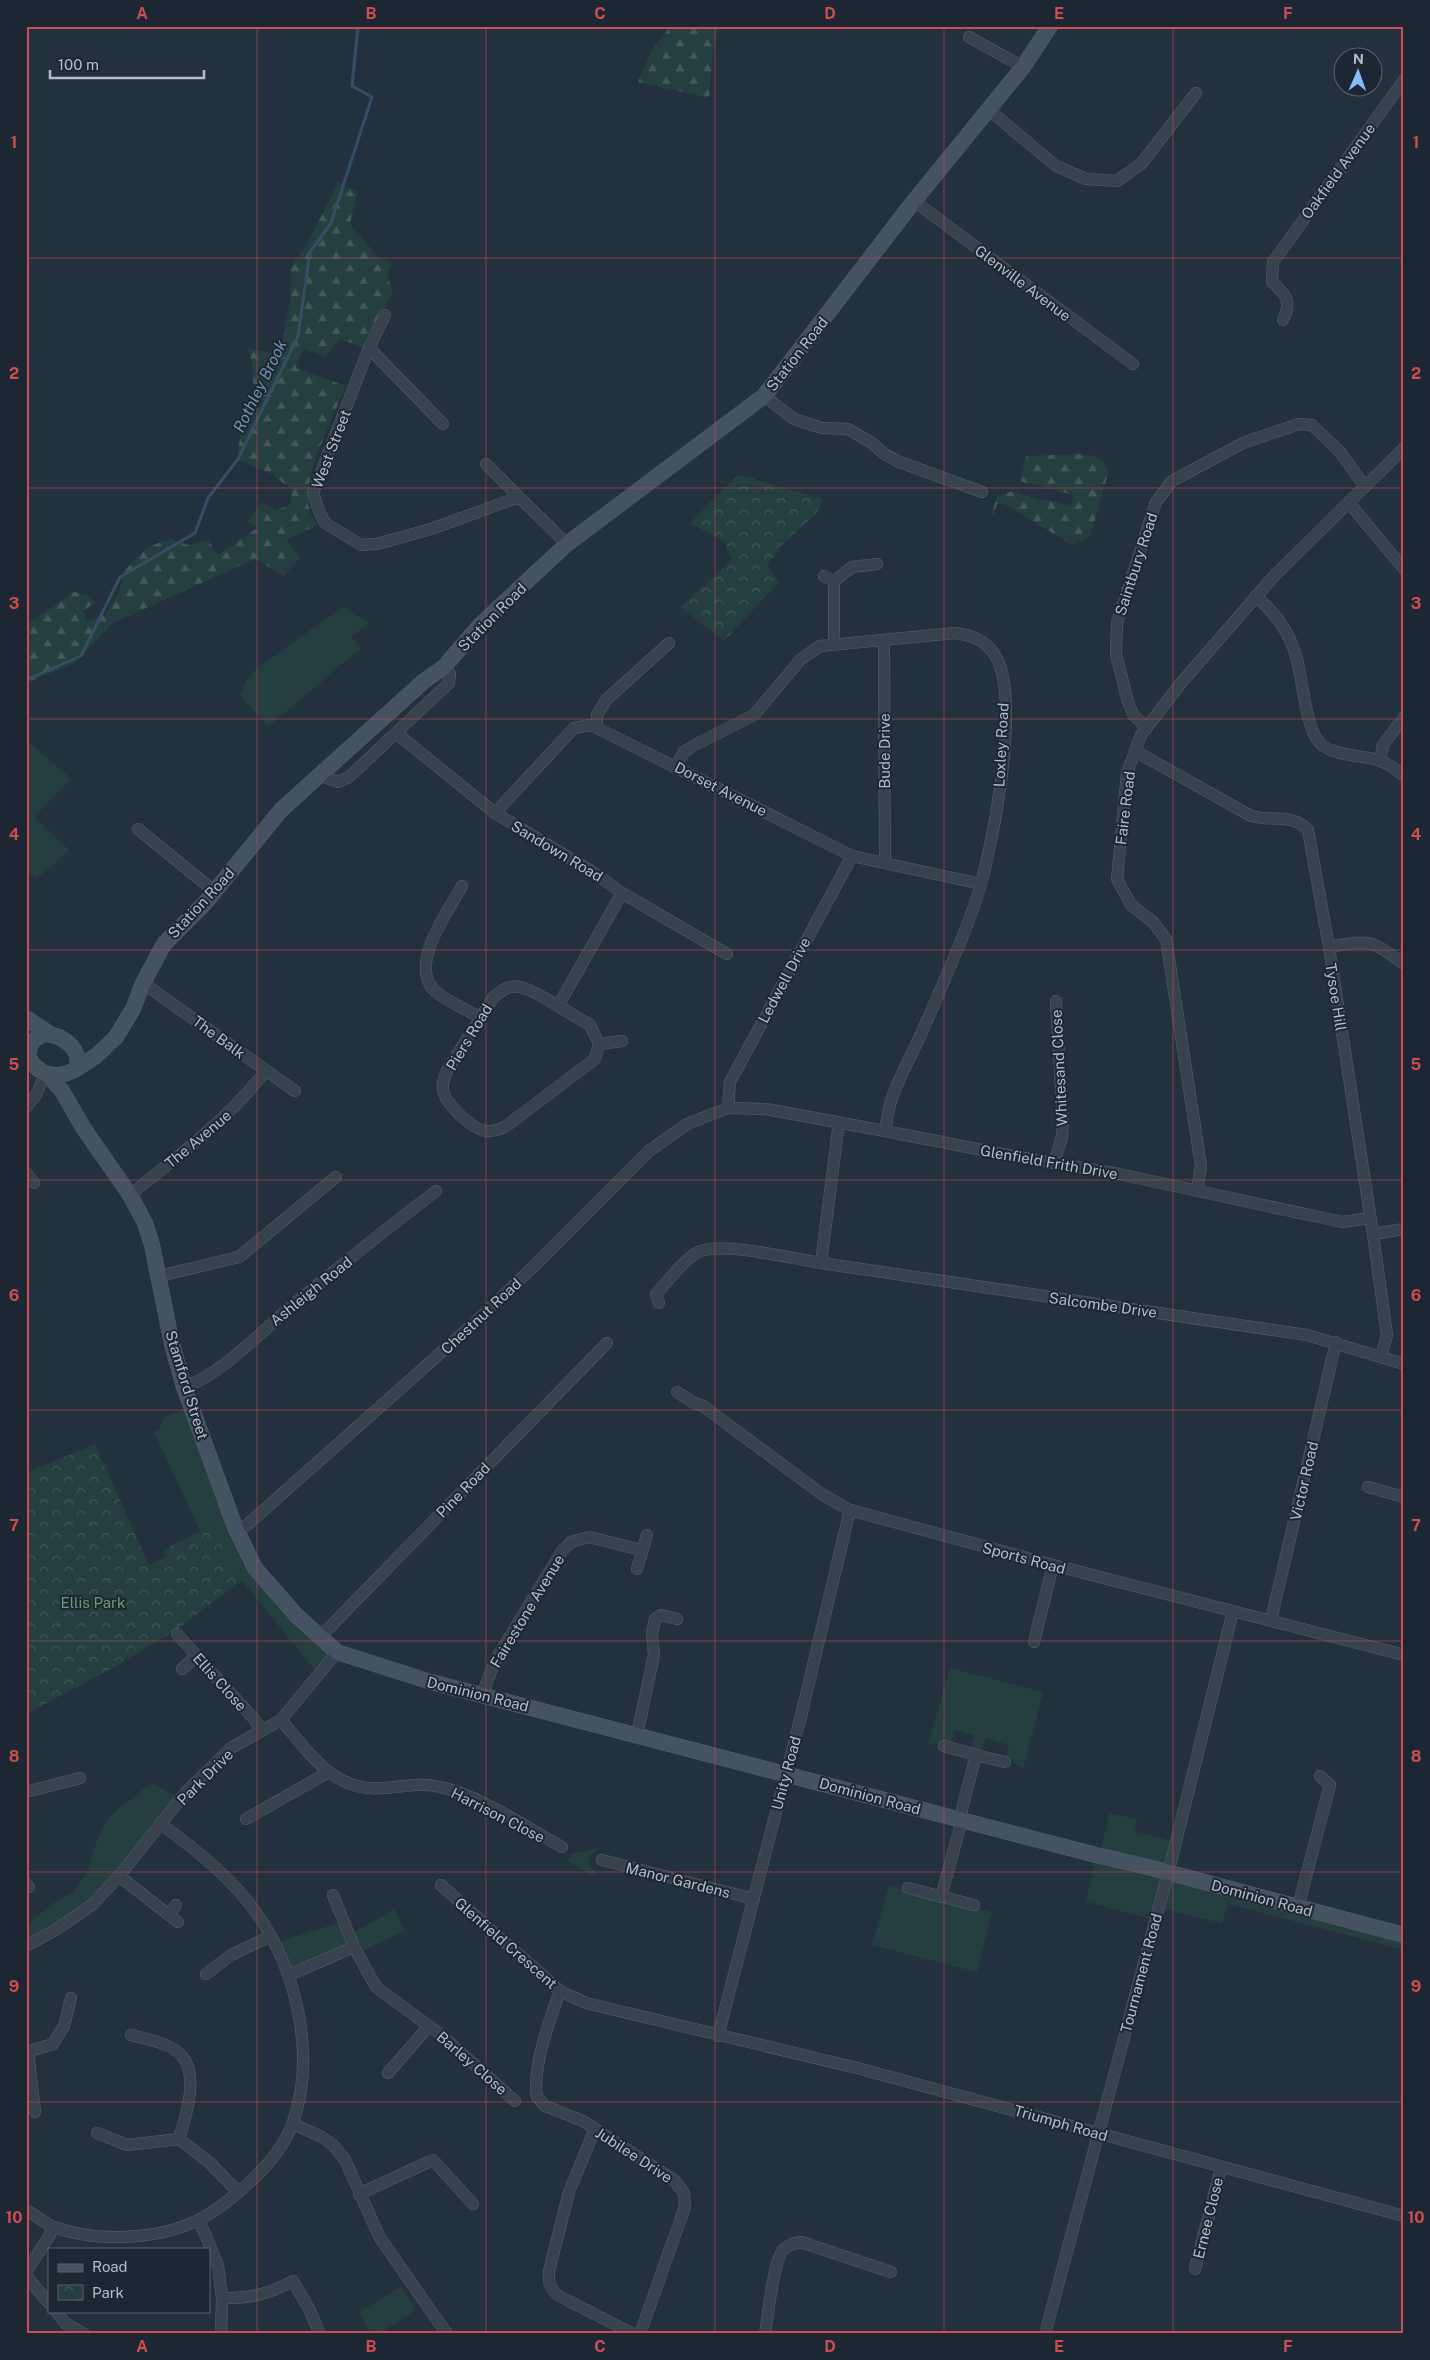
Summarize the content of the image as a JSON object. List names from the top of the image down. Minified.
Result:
{"streets":{"street":["Oakfield Avenue","Glenville Avenue","Station Road","West Street","Saintbury Road","Loxley Road","Bude Drive","Dorset Avenue","Faire Road","Sandown Road","Ledwell Drive","Tysoe Hill","The Balk","Piers Road","Whitesand Close","The Avenue","Glenfield Frith Drive","Ashleigh Road","Salcombe Drive","Chestnut Road","Stamford Street","Victor Road","Pine Road","Sports Road","Fairestone Avenue","Ellis Close","Dominion Road","Unity Road","Park Drive","Harrison Close","Manor Gardens","Glenfield Crescent","Tournament Road","Barley Close","Triumph Road","Jubilee Drive","Ernee Close"]},"crossings":[["Glenville Avenue","Station Road"],["Station Road","The Balk"],["Station Road","Stamford Street"],["Saintbury Road","Faire Road"],["Loxley Road","Bude Drive"],["Loxley Road","Dorset Avenue"],["Loxley Road","Glenfield Frith Drive"],["Bude Drive","Dorset Avenue"],["Dorset Avenue","Ledwell Drive"],["Faire Road","Tysoe Hill"],["Faire Road","Glenfield Frith Drive"],["Ledwell Drive","Glenfield Frith Drive"],["Ledwell Drive","Chestnut Road"],["Tysoe Hill","Glenfield Frith Drive"],["Tysoe Hill","Salcombe Drive"],["Whitesand Close","Glenfield Frith Drive"],["The Avenue","Stamford Street"],["Glenfield Frith Drive","Chestnut Road"],["Ashleigh Road","Stamford Street"],["Salcombe Drive","Victor Road"],["Chestnut Road","Stamford Street"],["Stamford Street","Pine Road"],["Stamford Street","Dominion Road"],["Stamford Street","Park Drive"],["Victor Road","Sports Road"],["Sports Road","Unity Road"],["Sports Road","Tournament Road"],["Fairestone Avenue","Dominion Road"],["Ellis Close","Park Drive"],["Dominion Road","Unity Road"],["Dominion Road","Park Drive"],["Dominion Road","Tournament Road"],["Unity Road","Manor Gardens"],["Unity Road","Glenfield Crescent"],["Unity Road","Triumph Road"],["Park Drive","Harrison Close"],["Glenfield Crescent","Triumph Road"],["Glenfield Crescent","Jubilee Drive"],["Tournament Road","Triumph Road"],["Triumph Road","Ernee Close"]],"water":["Rothley Brook"],"parks":["Ellis Park"],"legend":["Road","Park"],"scale_bar":"100 m","north":"top","grid":{"columns":["A","B","C","D","E","F"],"rows":["1","2","3","4","5","6","7","8","9","10"]}}
